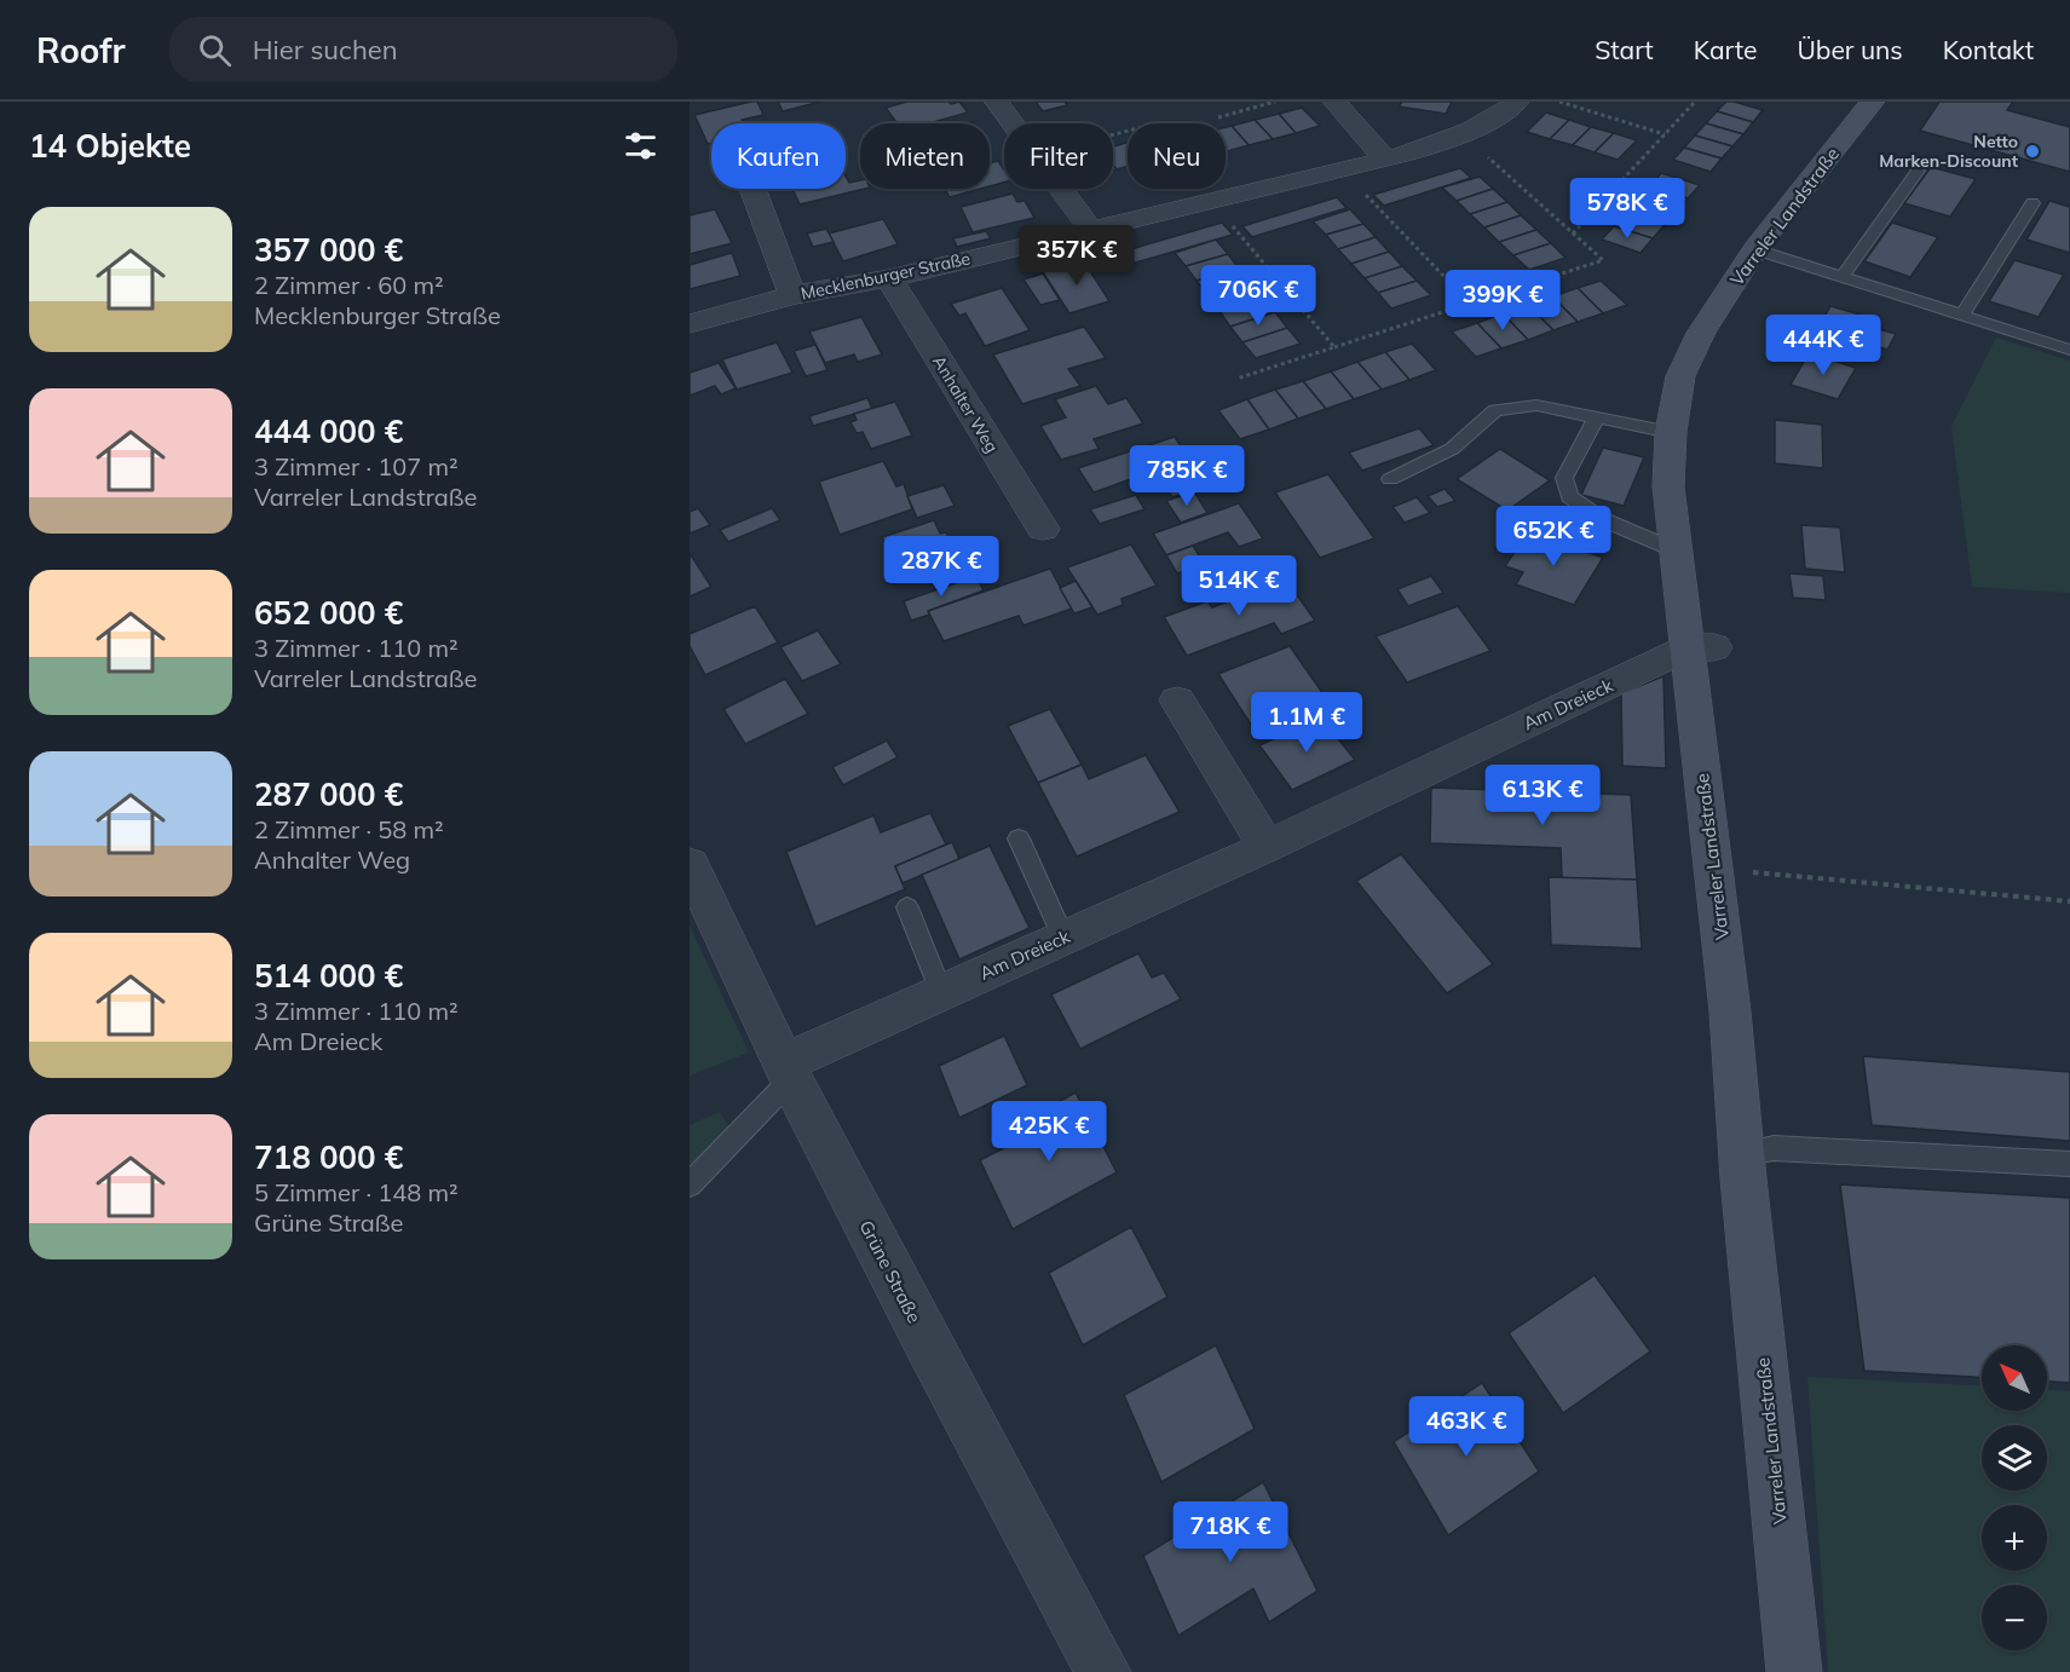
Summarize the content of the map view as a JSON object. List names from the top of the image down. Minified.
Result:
{"streets":{"main road":["Varreler Landstraße"],"street":["Mecklenburger Straße","Anhalter Weg","Am Dreieck","Grüne Straße"]},"crossings":[["Varreler Landstraße","Am Dreieck"],["Mecklenburger Straße","Anhalter Weg"],["Am Dreieck","Grüne Straße"]],"places":["Netto Marken-Discount"],"north":"top left","page":{"header":"Roofr","search":"Hier suchen","nav":["Start","Karte","Über uns","Kontakt"],"heading":"14 Objekte","chip":["Kaufen","Mieten","Filter","Neu"],"price":["578K €","357K €","706K €","399K €","444K €","785K €","652K €","287K €","514K €","1.1M €","613K €","425K €","463K €","718K €"],"list":[{"name":"357 000 €","note":"2 Zimmer · 60 m² · Mecklenburger Straße"},{"name":"444 000 €","note":"3 Zimmer · 107 m² · Varreler Landstraße"},{"name":"652 000 €","note":"3 Zimmer · 110 m² · Varreler Landstraße"},{"name":"287 000 €","note":"2 Zimmer · 58 m² · Anhalter Weg"},{"name":"514 000 €","note":"3 Zimmer · 110 m² · Am Dreieck"},{"name":"718 000 €","note":"5 Zimmer · 148 m² · Grüne Straße"}],"map_buttons":["+","−"]}}
